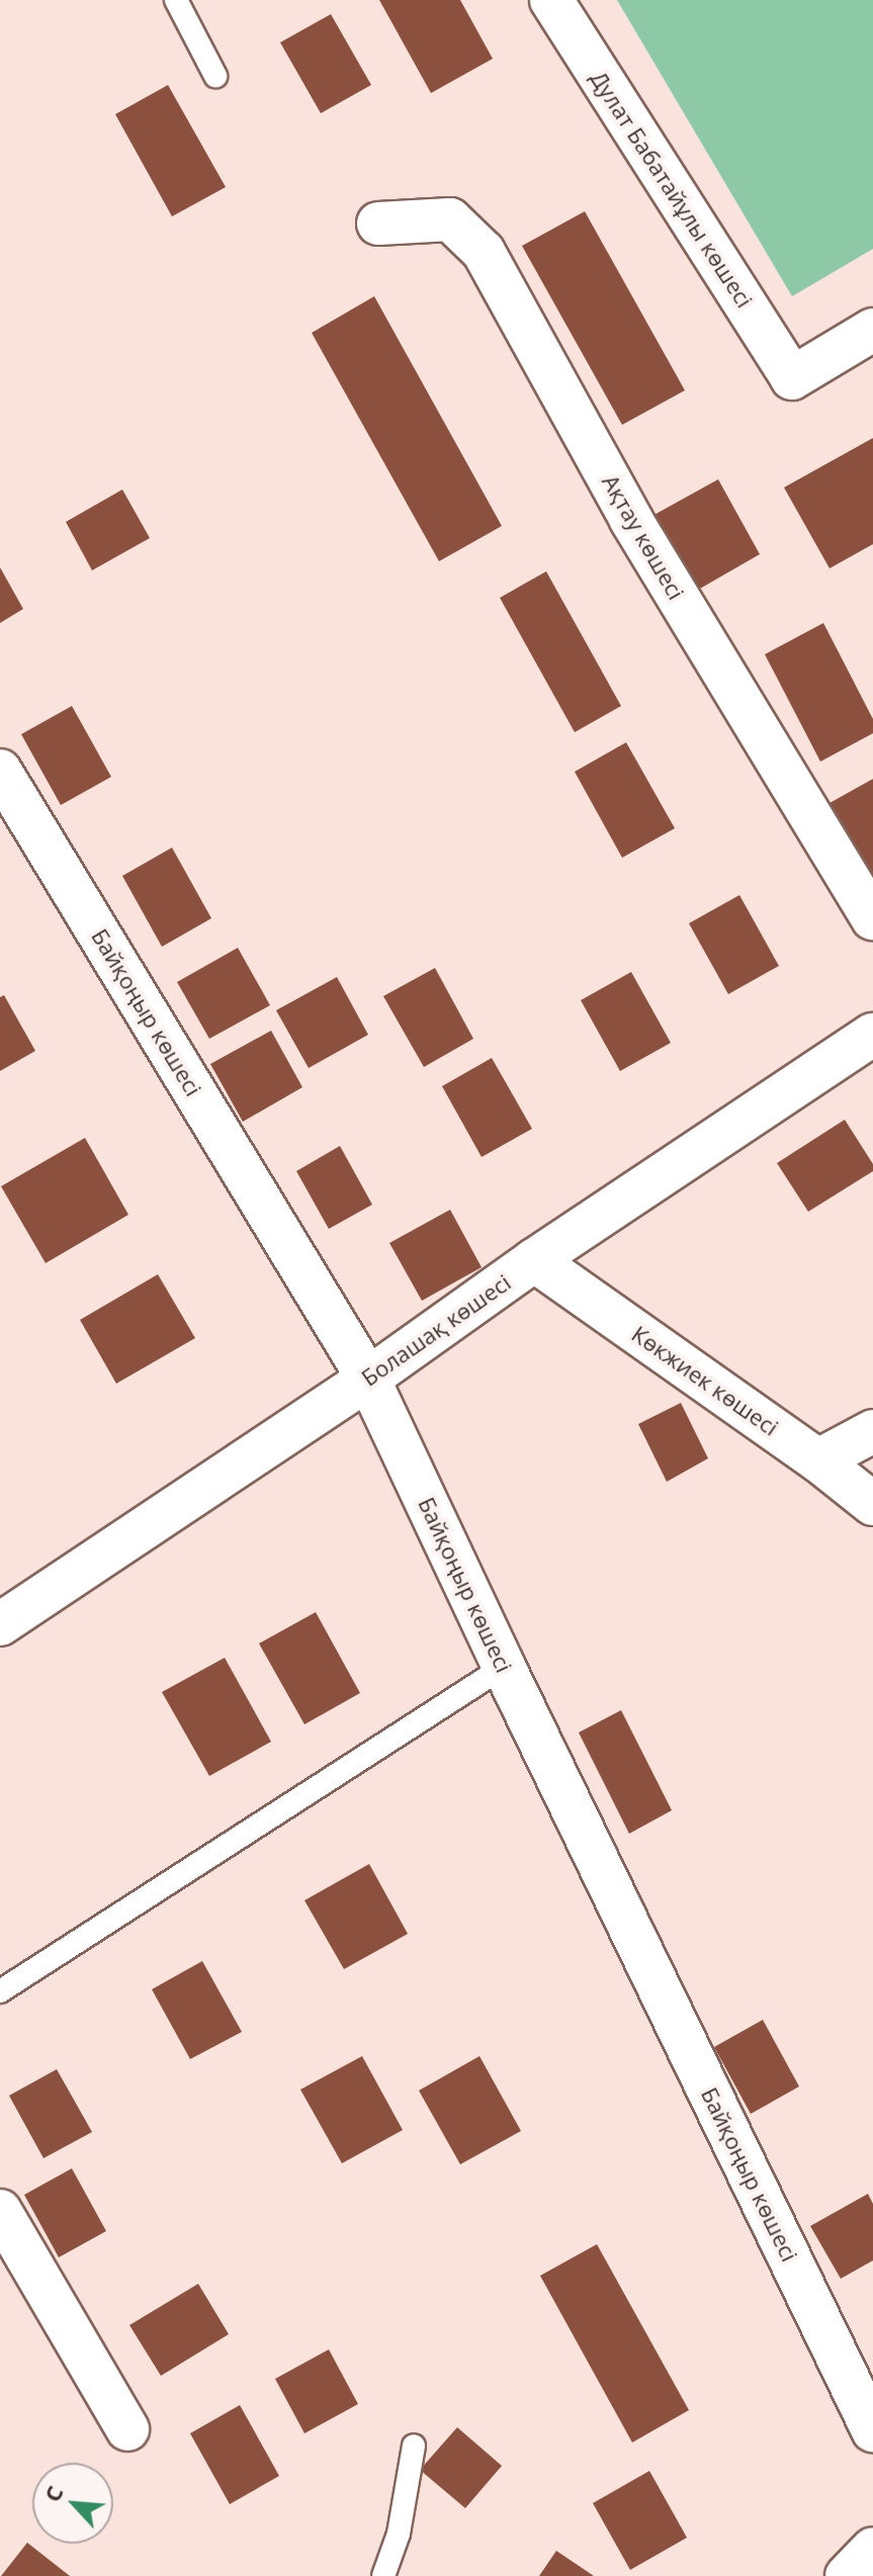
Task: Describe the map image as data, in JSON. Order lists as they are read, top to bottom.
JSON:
{
  "streets": {
    "street": [
      "Дулат Бабатайұлы көшесі",
      "Ақтау көшесі",
      "Байқоңыр көшесі",
      "Болашақ көшесі",
      "Көкжиек көшесі"
    ]
  },
  "crossings": [
    ["Байқоңыр көшесі", "Болашақ көшесі"],
    ["Болашақ көшесі", "Көкжиек көшесі"]
  ],
  "north": "top left"
}
